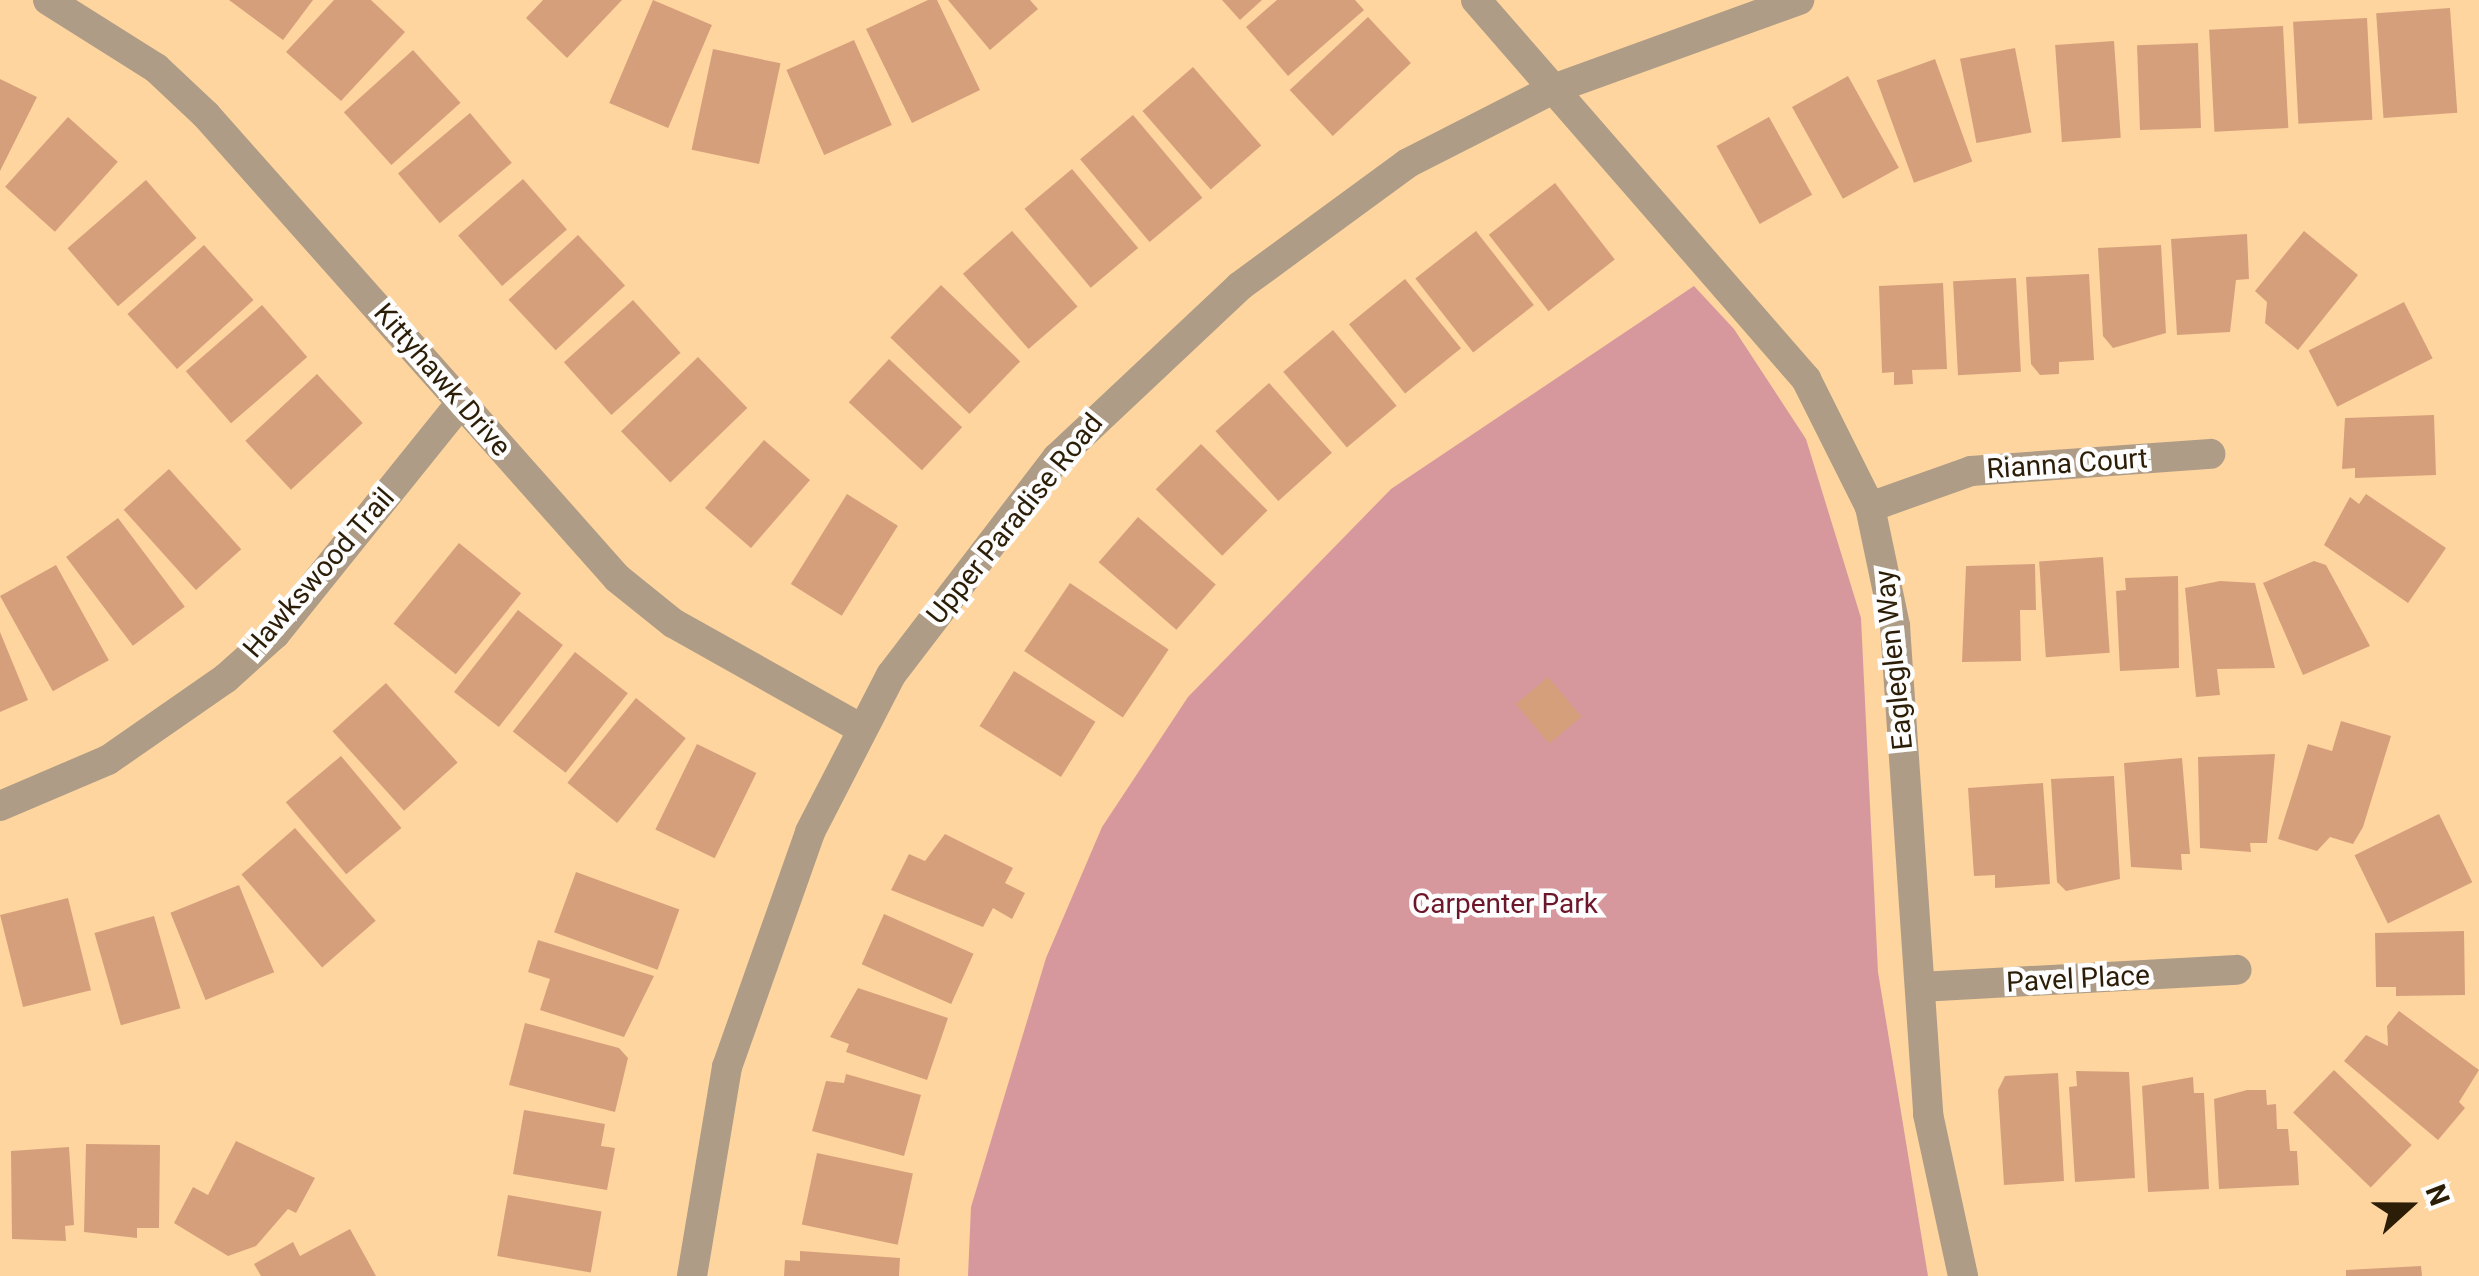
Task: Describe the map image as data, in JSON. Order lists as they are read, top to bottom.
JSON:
{
  "streets": {
    "street": [
      "Kittyhawk Drive",
      "Rianna Court",
      "Upper Paradise Road",
      "Hawkswood Trail",
      "Eagleglen Way",
      "Pavel Place"
    ]
  },
  "crossings": [
    ["Kittyhawk Drive", "Upper Paradise Road"],
    ["Kittyhawk Drive", "Hawkswood Trail"],
    ["Rianna Court", "Eagleglen Way"],
    ["Upper Paradise Road", "Eagleglen Way"],
    ["Eagleglen Way", "Pavel Place"]
  ],
  "parks": ["Carpenter Park"],
  "north": "right"
}
